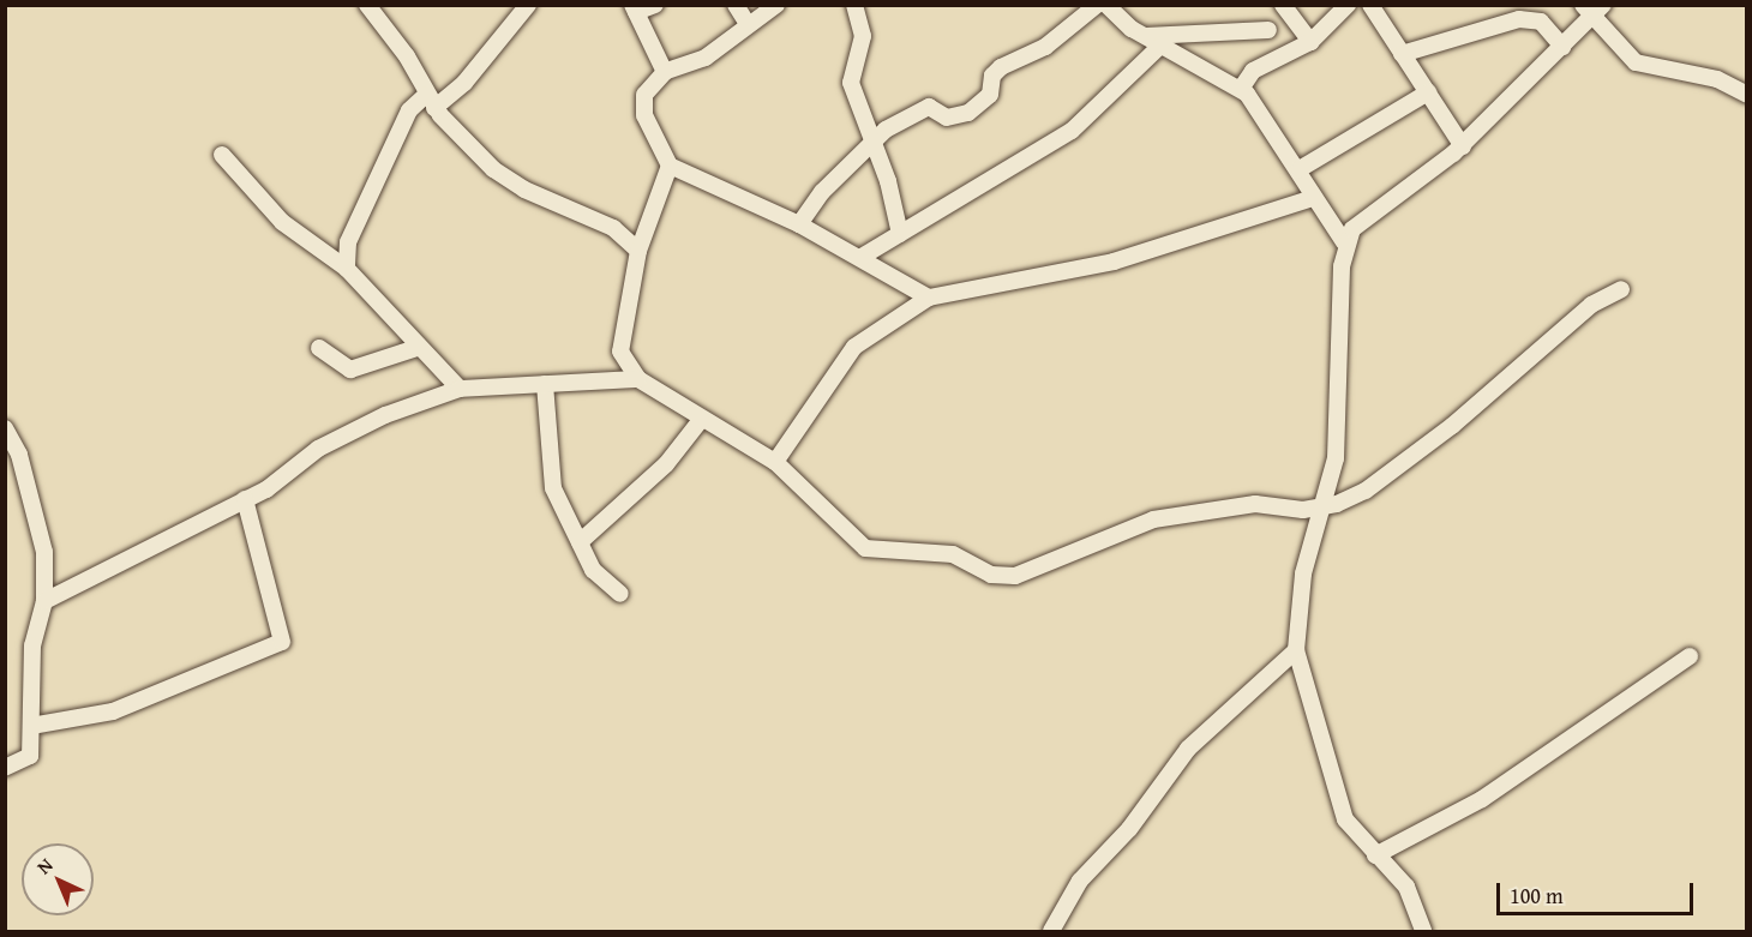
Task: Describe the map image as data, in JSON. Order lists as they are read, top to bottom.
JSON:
{
  "scale_bar": "100 m",
  "north": "top left"
}
